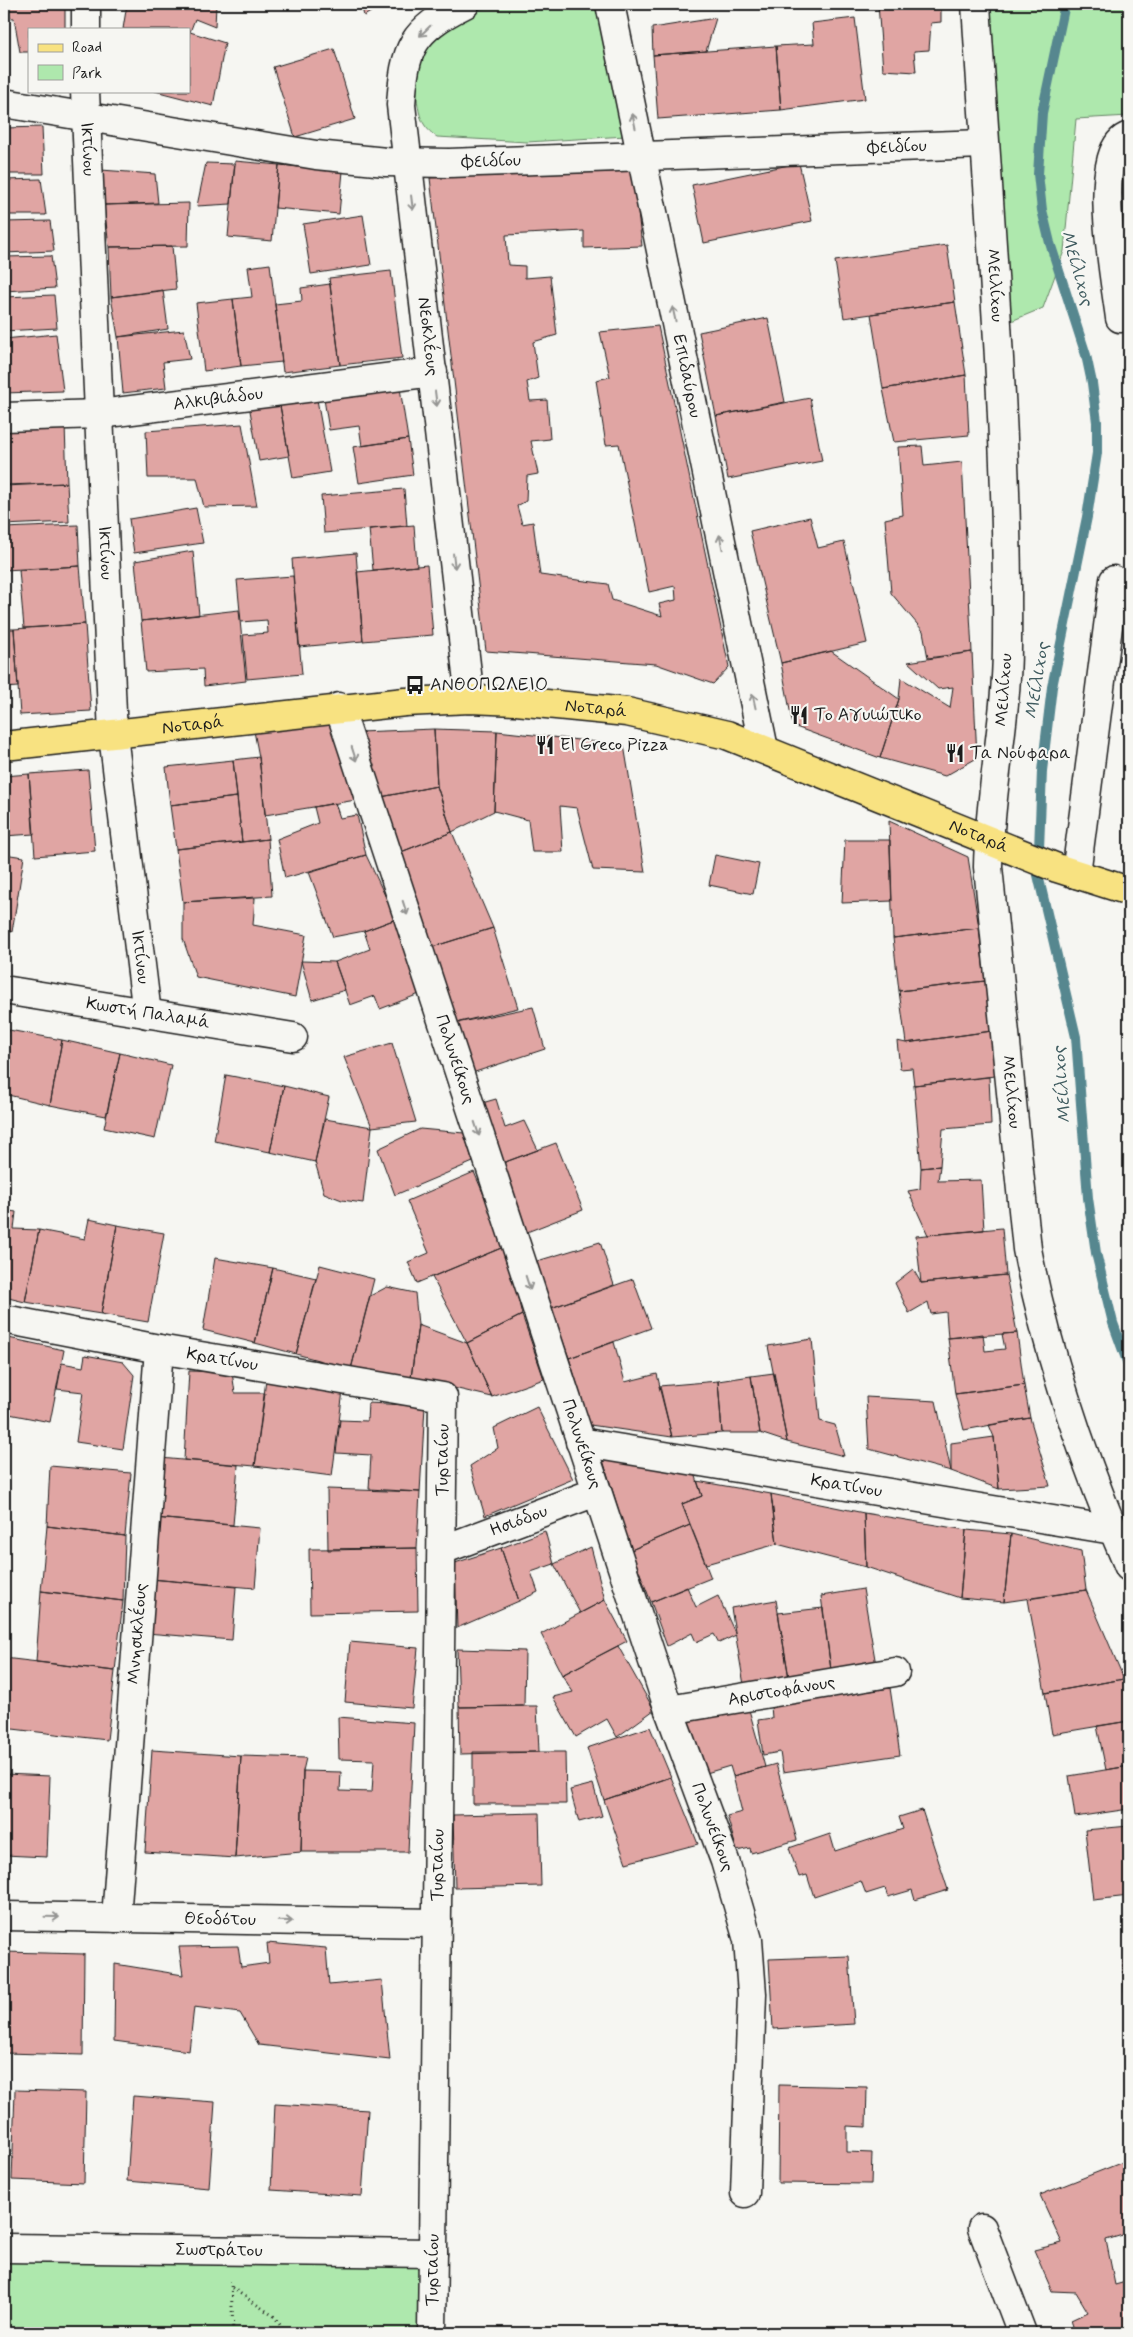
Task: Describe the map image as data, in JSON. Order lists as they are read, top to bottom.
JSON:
{
  "streets": {
    "main road": ["Νοταρά"],
    "street": [
      "Φειδίου",
      "Ικτίνου",
      "Μειλίχου",
      "Νεοκλέους",
      "Επιδαύρου",
      "Αλκιβιάδου",
      "Κωστή Παλαμά",
      "Πολυνείκους",
      "Κρατίνου",
      "Τυρταίου",
      "Ησιόδου",
      "Μνησικλέους",
      "Αριστοφάνους",
      "Θεοδότου",
      "Σωστράτου"
    ]
  },
  "crossings": [
    ["Φειδίου", "Ικτίνου"],
    ["Φειδίου", "Μειλίχου"],
    ["Φειδίου", "Νεοκλέους"],
    ["Φειδίου", "Επιδαύρου"],
    ["Ικτίνου", "Αλκιβιάδου"],
    ["Ικτίνου", "Νοταρά"],
    ["Ικτίνου", "Κωστή Παλαμά"],
    ["Μειλίχου", "Νοταρά"],
    ["Μειλίχου", "Κρατίνου"],
    ["Νεοκλέους", "Αλκιβιάδου"],
    ["Νεοκλέους", "Νοταρά"],
    ["Επιδαύρου", "Νοταρά"],
    ["Νοταρά", "Πολυνείκους"],
    ["Πολυνείκους", "Κρατίνου"],
    ["Πολυνείκους", "Ησιόδου"],
    ["Πολυνείκους", "Αριστοφάνους"],
    ["Κρατίνου", "Τυρταίου"],
    ["Κρατίνου", "Μνησικλέους"],
    ["Τυρταίου", "Ησιόδου"],
    ["Τυρταίου", "Θεοδότου"],
    ["Τυρταίου", "Σωστράτου"],
    ["Μνησικλέους", "Θεοδότου"]
  ],
  "one_way": [
    "Νεοκλέους",
    "Επιδαύρου",
    "Πολυνείκους",
    "Θεοδότου"
  ],
  "water": ["Μείλιχος"],
  "places": {
    "bus stop": ["ΑΝΘΟΠΩΛΕΙΟ"],
    "restaurant": ["Το Αγυιώτικο", "El Greco Pizza", "Τα Νούφαρα"]
  },
  "legend": ["Road", "Park"]
}
